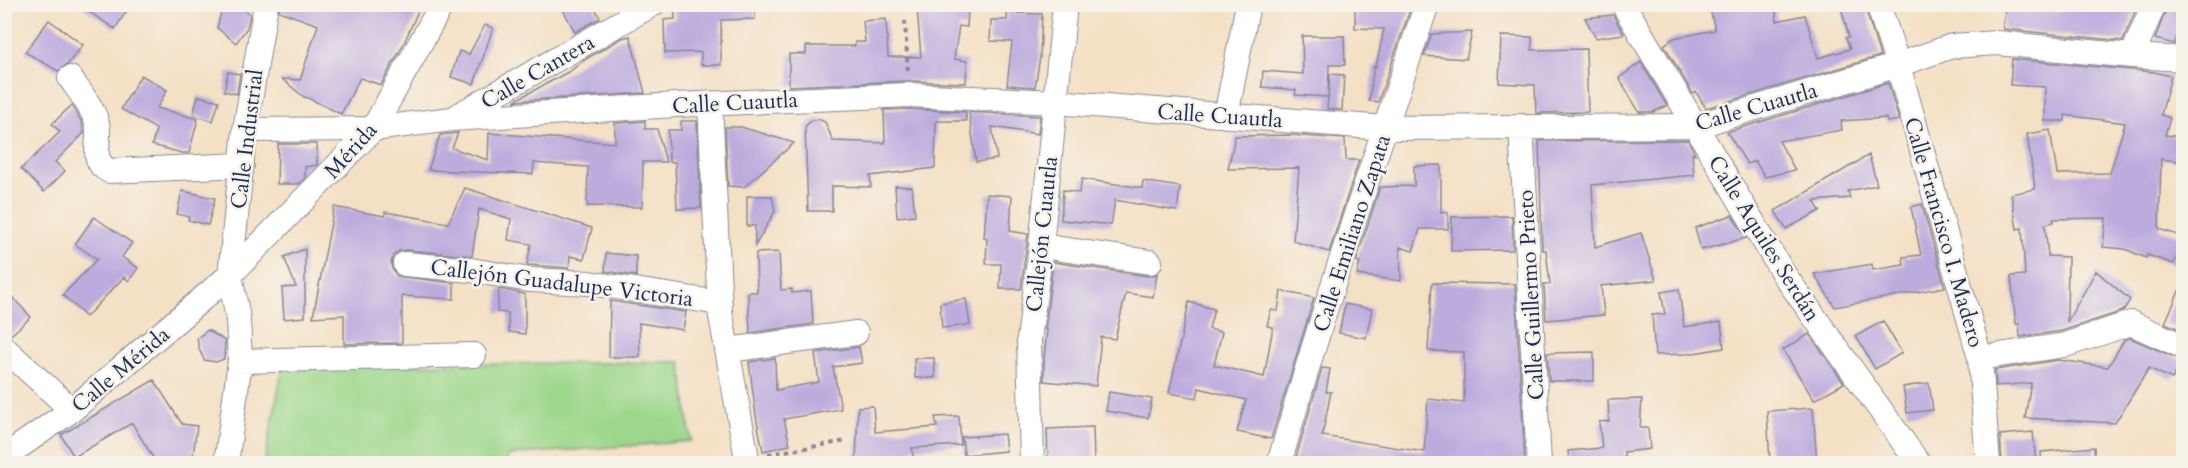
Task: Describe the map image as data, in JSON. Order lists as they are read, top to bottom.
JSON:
{
  "streets": {
    "street": [
      "Calle Cantera",
      "Calle Cuautla",
      "Calle Industrial",
      "Mérida",
      "Calle Francisco I. Madero",
      "Calle Emiliano Zapata",
      "Callejón Cuautla",
      "Calle Aquiles Serdán",
      "Callejón Guadalupe Victoria",
      "Calle Guillermo Prieto",
      "Calle Mérida"
    ]
  },
  "crossings": [
    ["Calle Cantera", "Calle Cuautla"],
    ["Calle Cuautla", "Calle Industrial"],
    ["Calle Cuautla", "Mérida"],
    ["Calle Cuautla", "Calle Francisco I. Madero"],
    ["Calle Cuautla", "Calle Emiliano Zapata"],
    ["Calle Cuautla", "Callejón Cuautla"],
    ["Calle Cuautla", "Calle Aquiles Serdán"],
    ["Calle Cuautla", "Calle Guillermo Prieto"],
    ["Calle Industrial", "Mérida"],
    ["Calle Industrial", "Calle Mérida"],
    ["Mérida", "Calle Mérida"]
  ]
}
